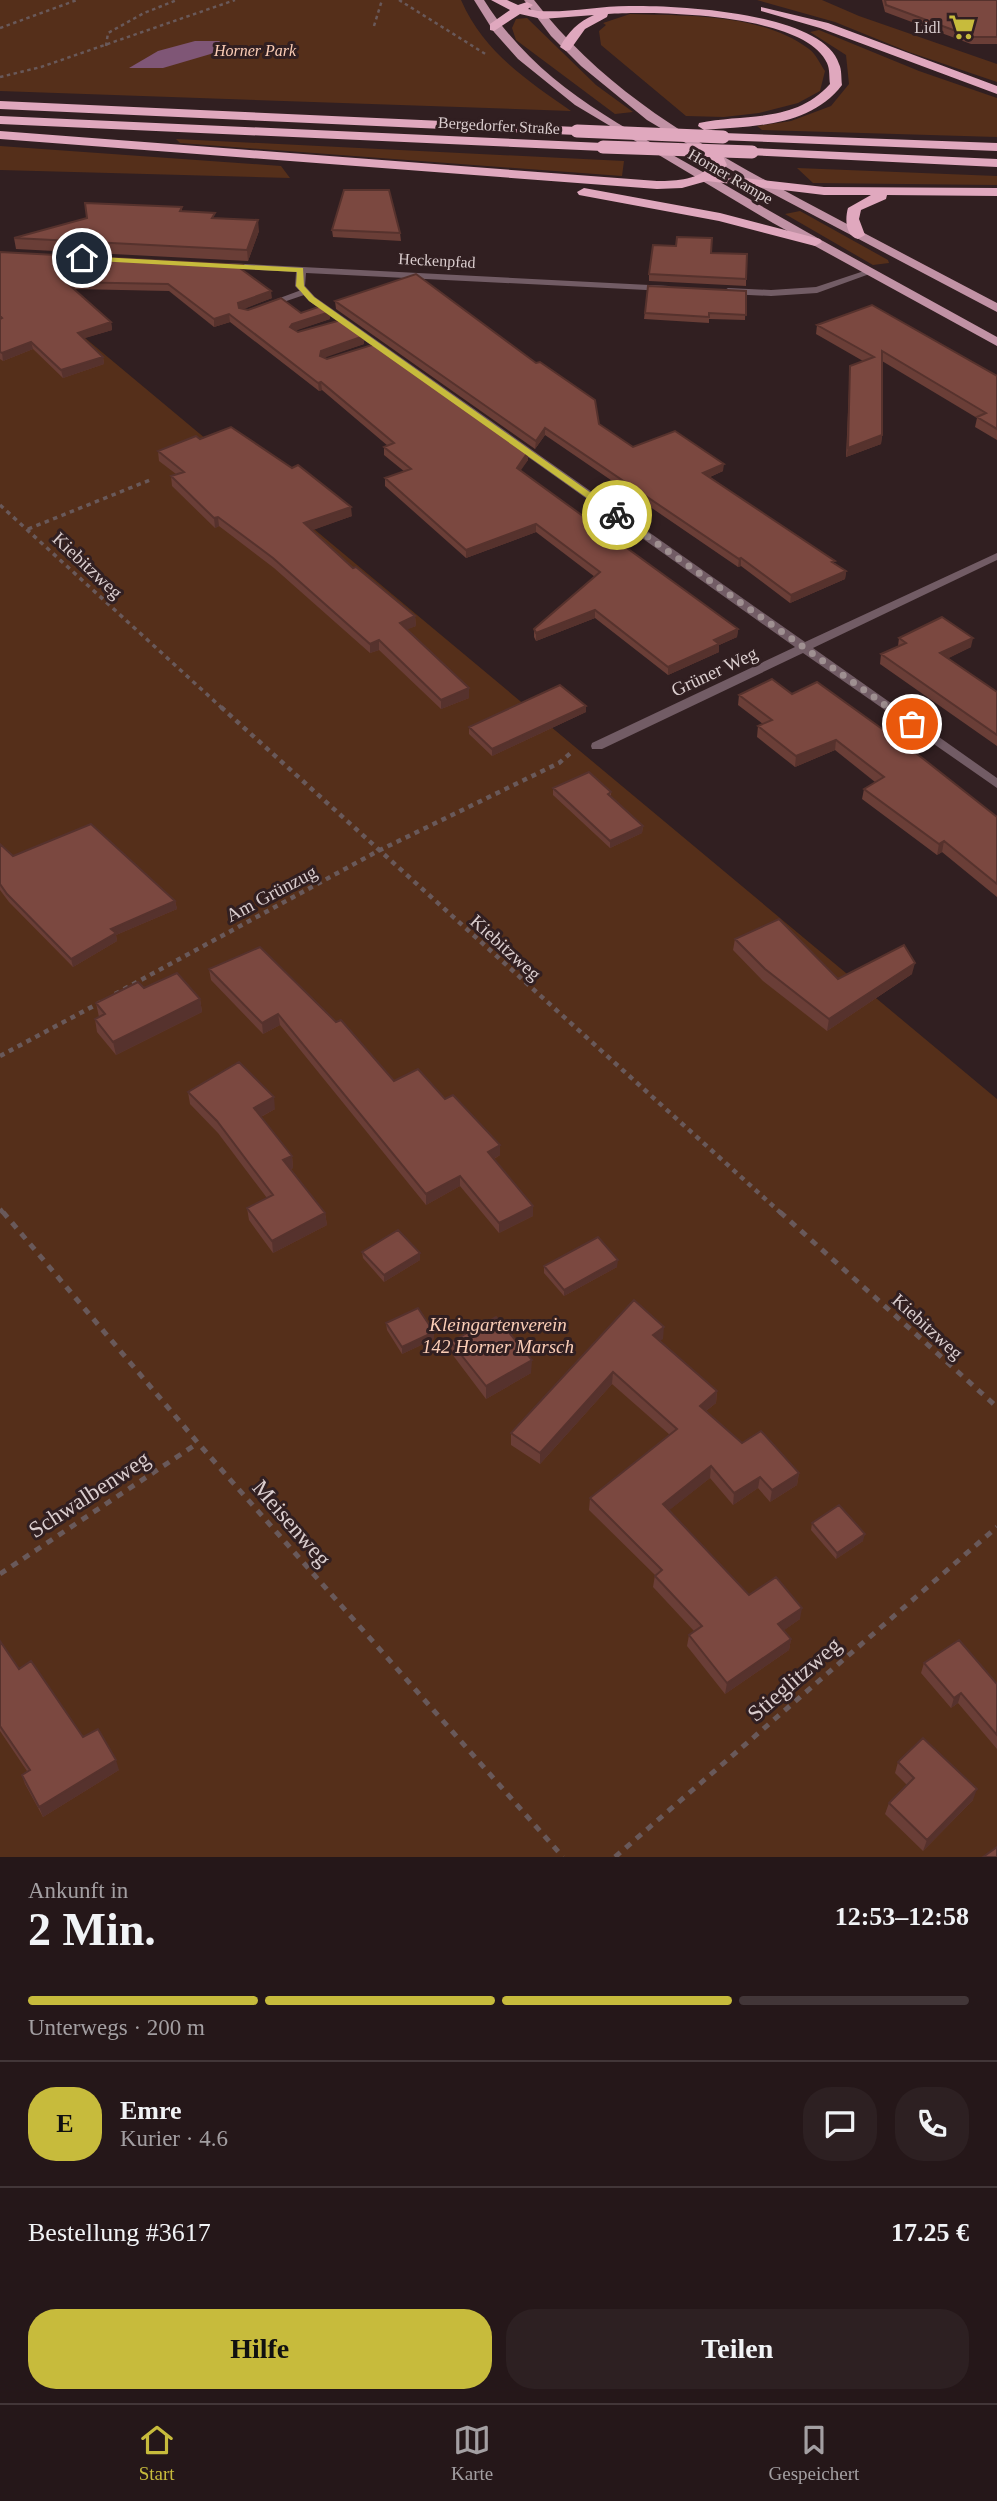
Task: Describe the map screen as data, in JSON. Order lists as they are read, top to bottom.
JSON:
{
  "streets": {
    "highway": ["Bergedorfer Straße"],
    "main road": ["Horner Rampe"],
    "street": ["Heckenpfad", "Grüner Weg"],
    "path": [
      "Kiebitzweg",
      "Am Grünzug",
      "Schwalbenweg",
      "Meisenweg",
      "Stieglitzweg"
    ]
  },
  "crossings": [
    ["Kiebitzweg", "Am Grünzug"],
    ["Schwalbenweg", "Meisenweg"]
  ],
  "parks": ["Horner Park", "Kleingartenverein 142 Horner Marsch"],
  "places": {
    "supermarket": ["Lidl"]
  },
  "page": {
    "heading": ["2 Min.", "Ankunft in", "12:53–12:58"],
    "panel": [
      "Emre",
      "Kurier · 4.6",
      "Bestellung #3617",
      "17.25 €"
    ],
    "bar": "Unterwegs · 200 m",
    "round": "E",
    "buttons": ["Hilfe", "Teilen"],
    "tabs": ["Start", "Karte", "Gespeichert"]
  }
}
